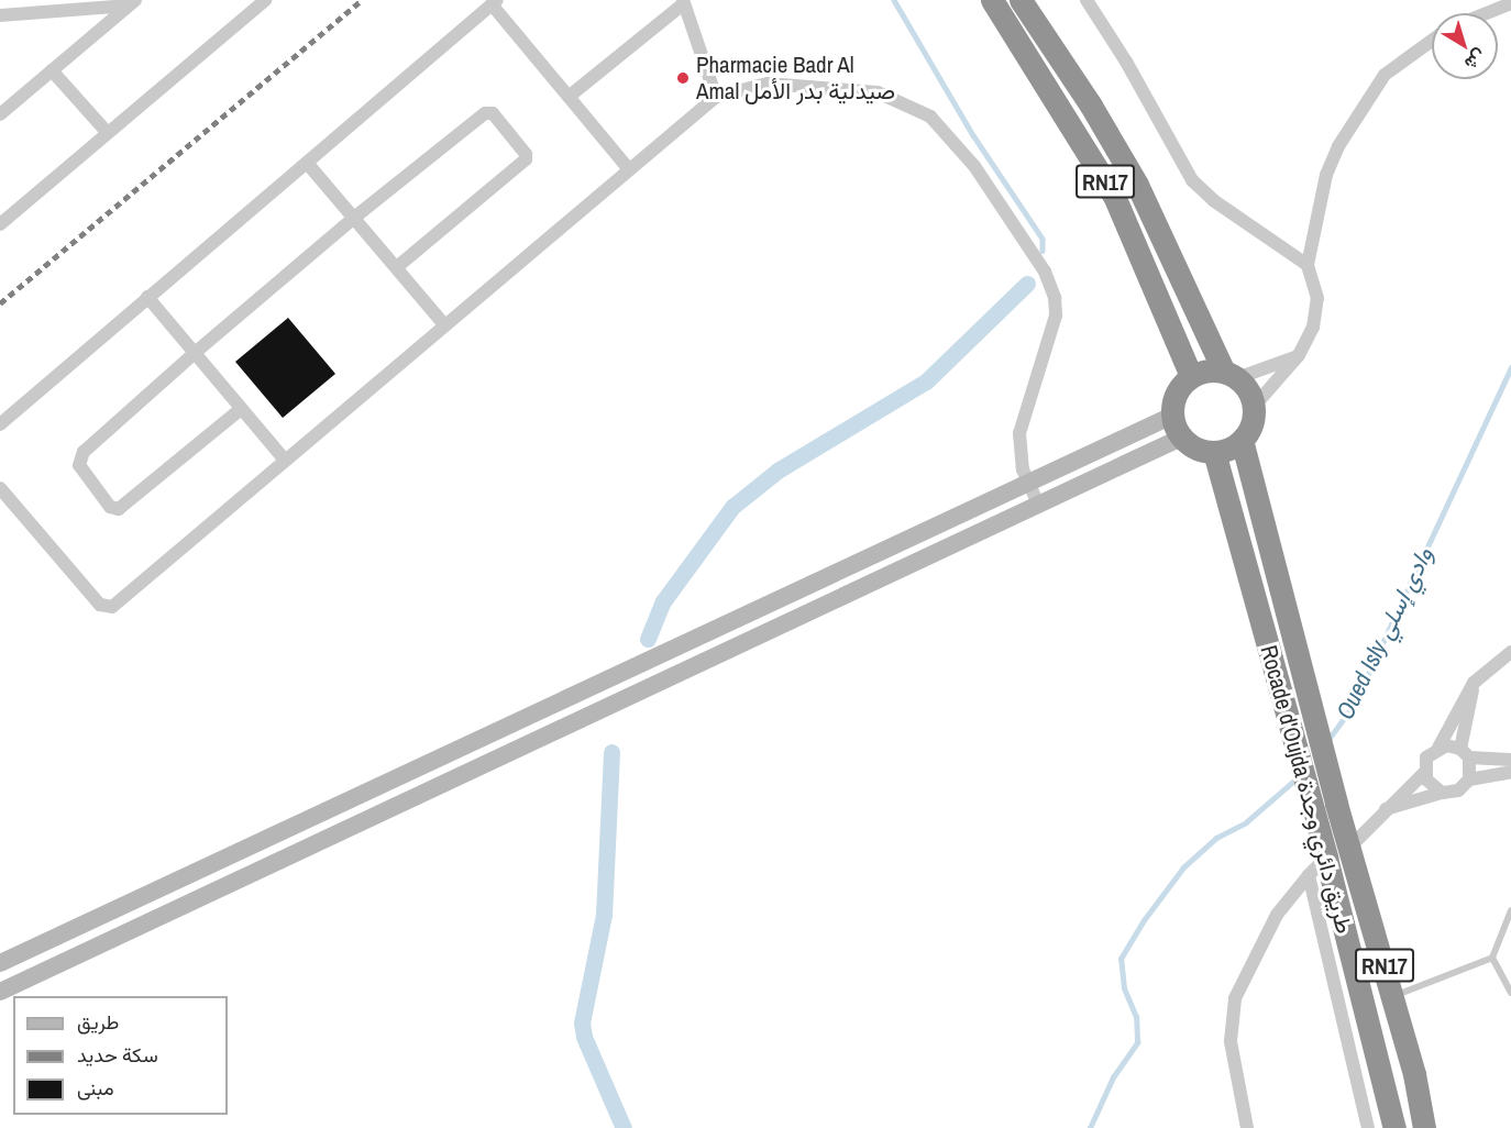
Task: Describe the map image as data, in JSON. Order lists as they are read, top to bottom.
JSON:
{
  "streets": {
    "highway": ["RN17", "Rocade d'Oujda طريق دائري وجدة"]
  },
  "crossings": [
    ["RN17", "Rocade d'Oujda طريق دائري وجدة"]
  ],
  "water": ["Oued Isly وادي إسلي"],
  "places": ["Pharmacie Badr Al Amal صيدلية بدر الأمل"],
  "legend": ["طريق", "سكة حديد", "مبنى"],
  "north": "bottom right"
}
